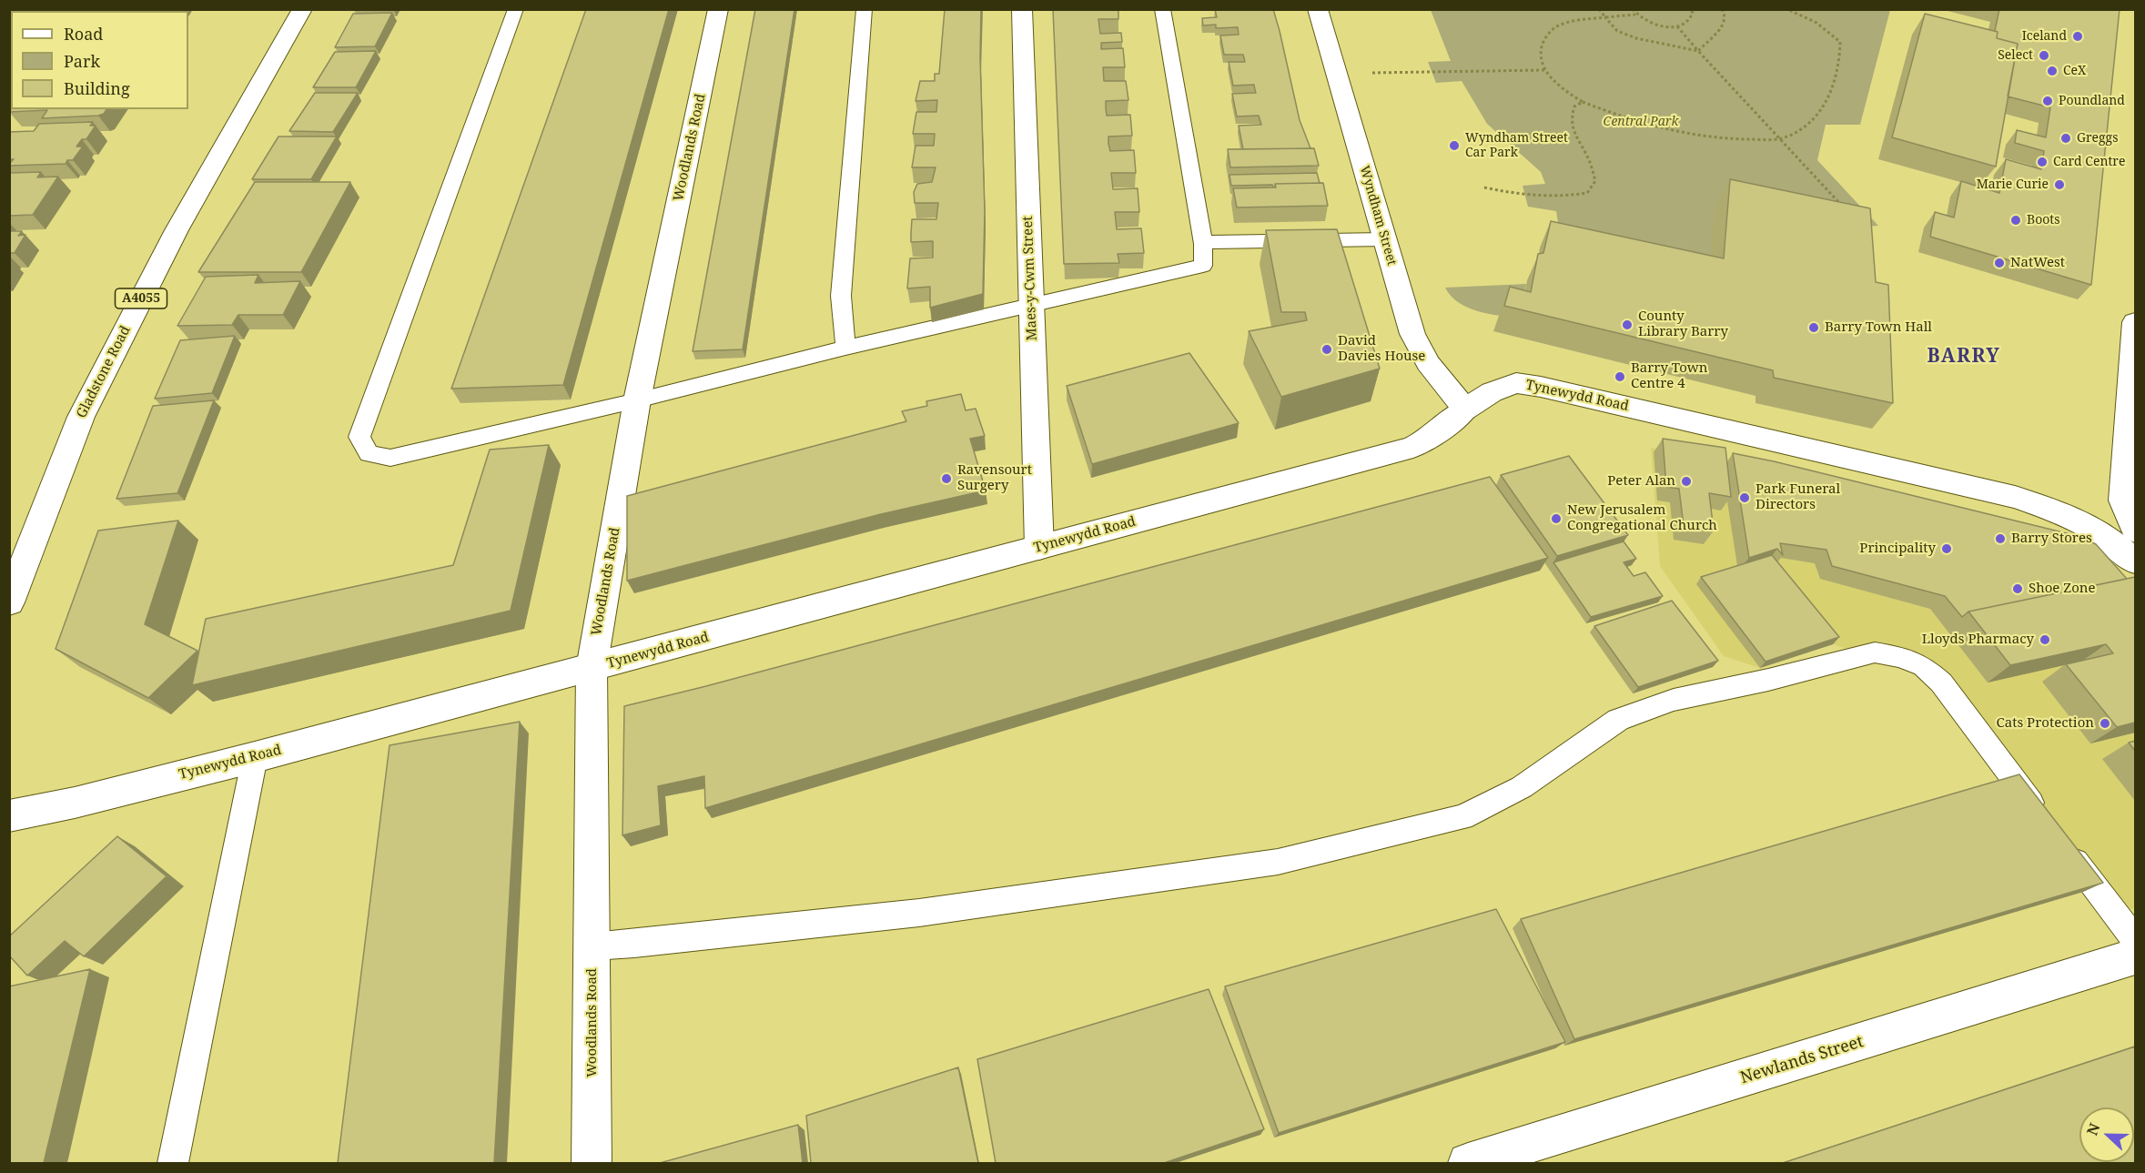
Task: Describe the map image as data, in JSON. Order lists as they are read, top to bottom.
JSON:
{
  "streets": {
    "street": [
      "Woodlands Road",
      "Wyndham Street",
      "Maes-y-Cwm Street",
      "A4055",
      "Gladstone Road",
      "Tynewydd Road",
      "Newlands Street"
    ]
  },
  "crossings": [
    ["Woodlands Road", "Tynewydd Road"],
    ["Wyndham Street", "Tynewydd Road"],
    ["Maes-y-Cwm Street", "Tynewydd Road"]
  ],
  "districts": ["BARRY"],
  "parks": ["Central Park"],
  "places": [
    "Iceland",
    "Select",
    "CeX",
    "Poundland",
    "Greggs",
    "Wyndham Street Car Park",
    "Card Centre",
    "Marie Curie",
    "Boots",
    "NatWest",
    "County Library Barry",
    "Barry Town Hall",
    "David Davies House",
    "Barry Town Centre 4",
    "Ravensourt Surgery",
    "Peter Alan",
    "Park Funeral Directors",
    "New Jerusalem Congregational Church",
    "Barry Stores",
    "Principality",
    "Shoe Zone",
    "Lloyds Pharmacy",
    "Cats Protection"
  ],
  "legend": ["Road", "Park", "Building"],
  "north": "left"
}
